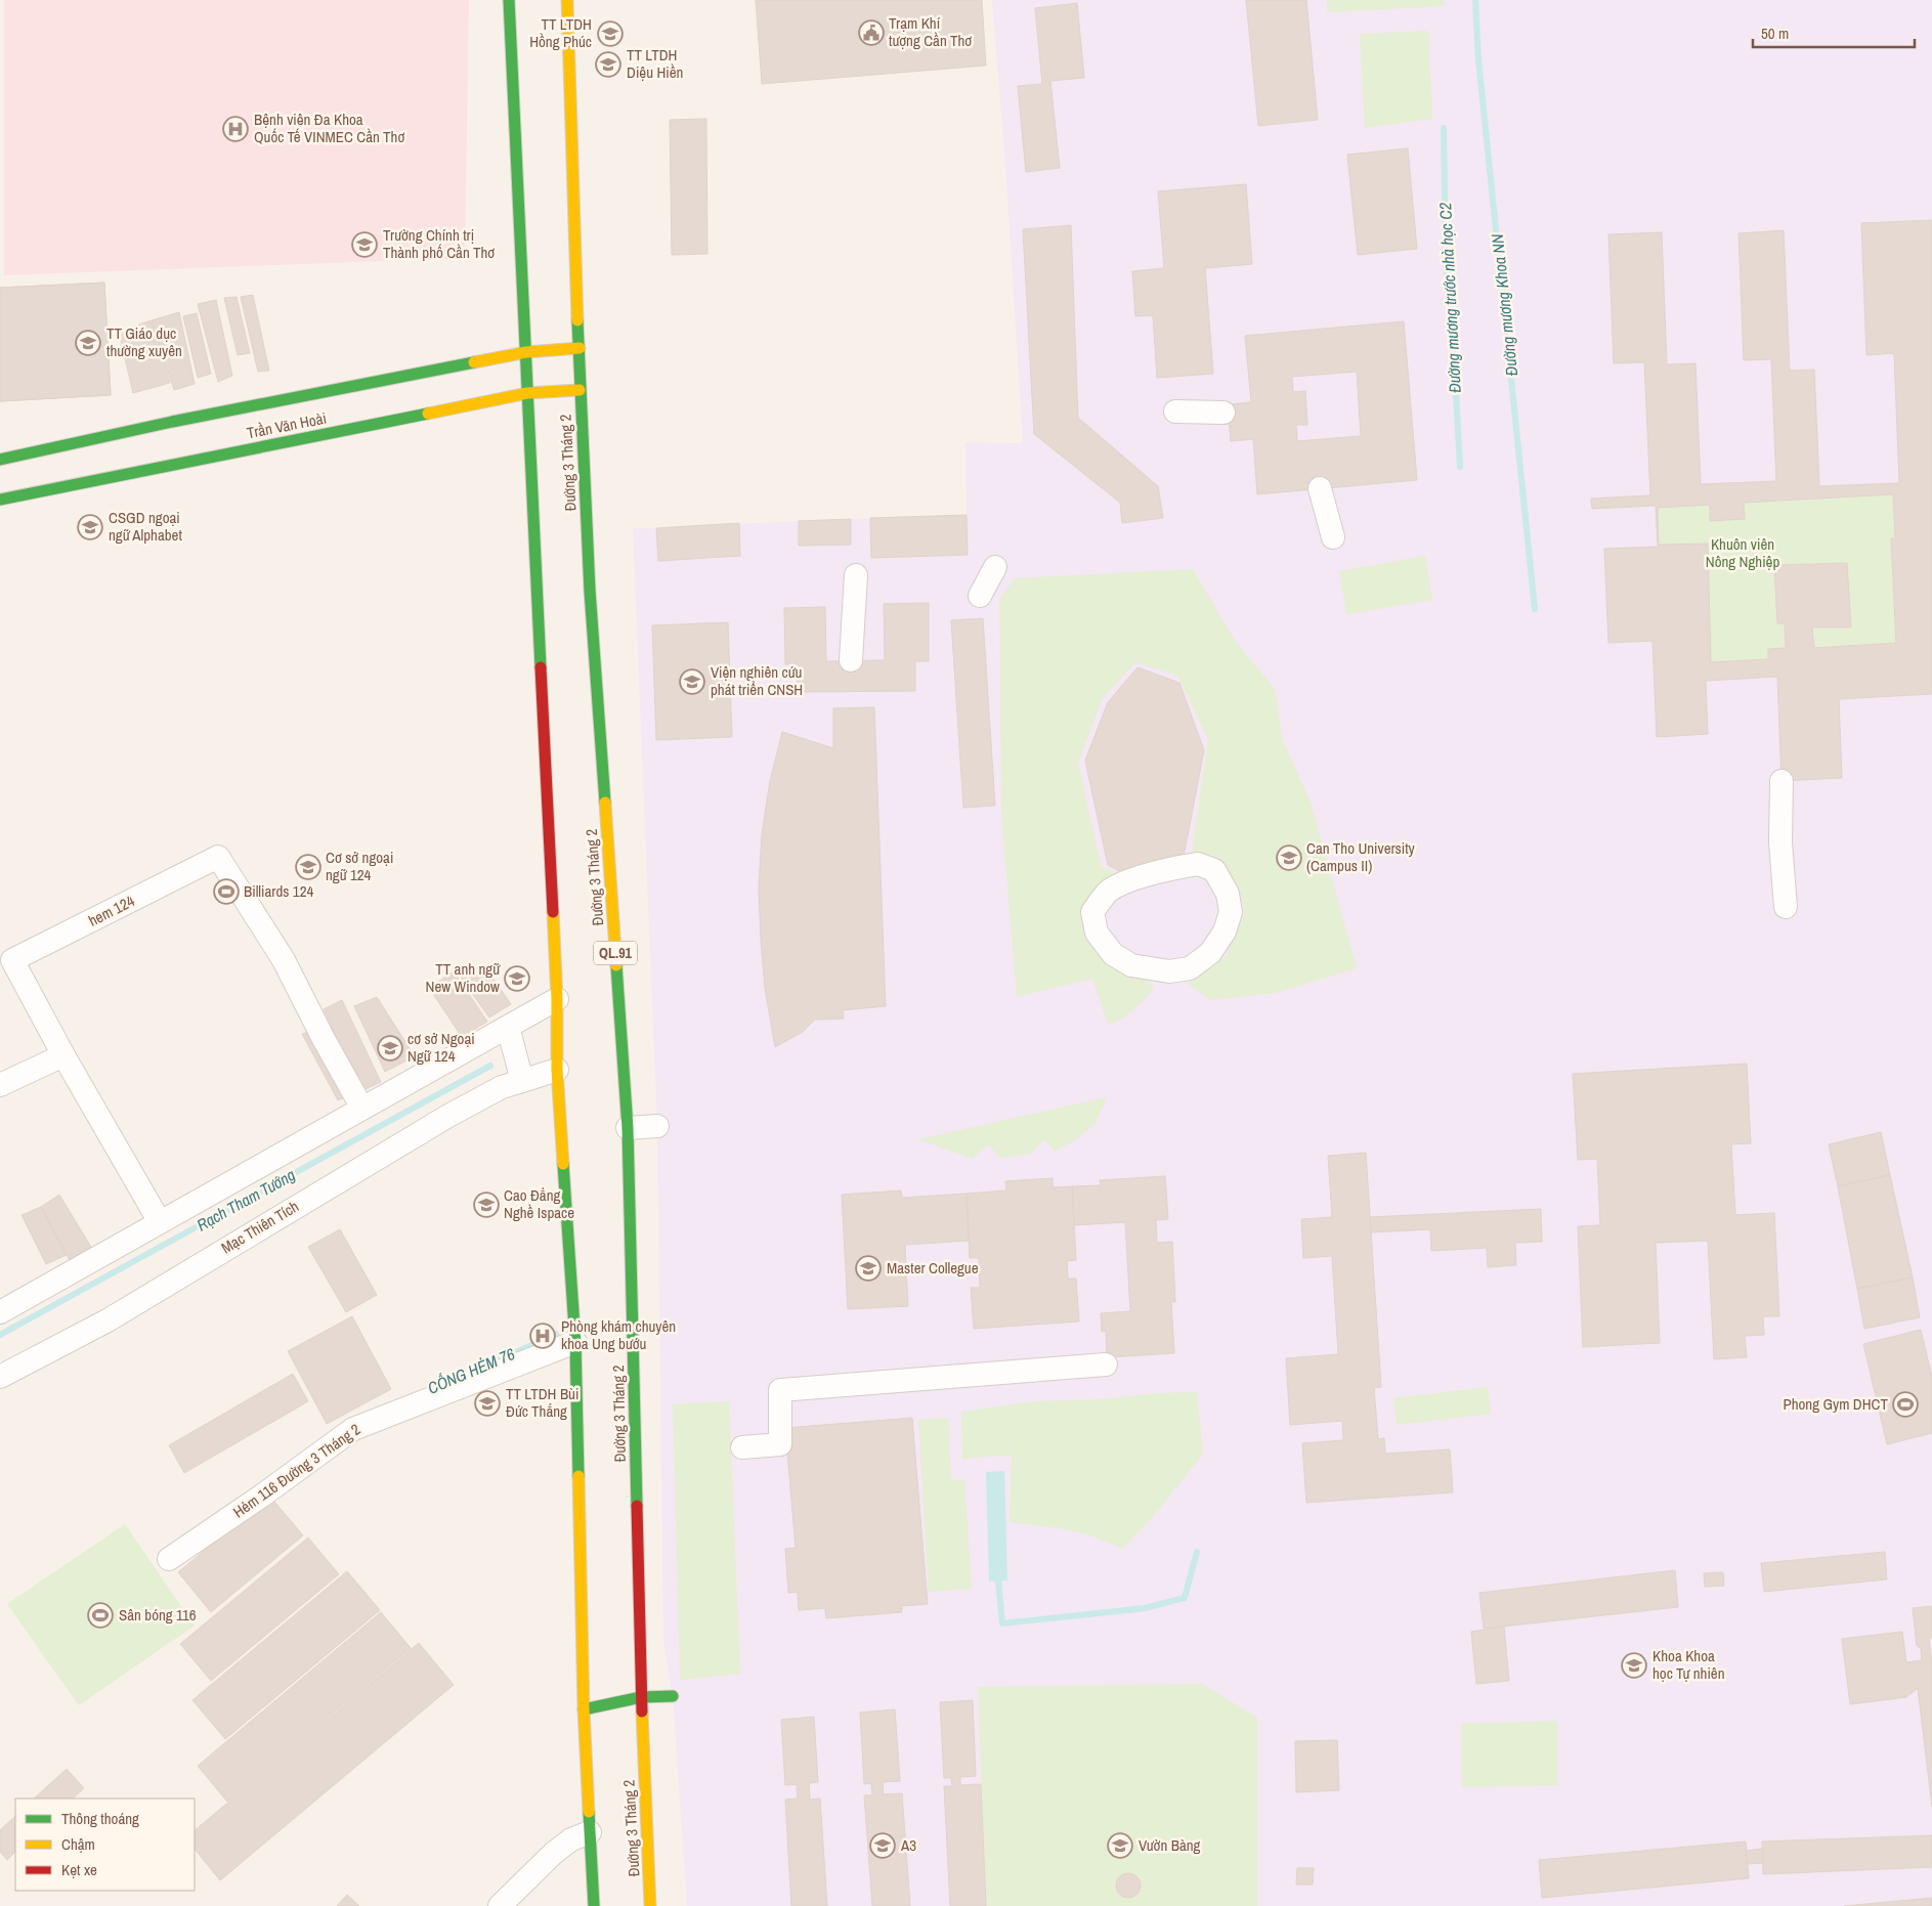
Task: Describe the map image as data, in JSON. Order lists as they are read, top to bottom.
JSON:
{
  "streets": {
    "main road": ["Trần Văn Hoài", "Đường 3 Tháng 2", "QL.91"],
    "street": ["hem 124", "Mạc Thiên Tích", "Hẻm 116 Đường 3 Tháng 2"]
  },
  "crossings": [
    ["Trần Văn Hoài", "Đường 3 Tháng 2"]
  ],
  "water": [
    "Đường mương trước nhà học C2",
    "Đường mương Khoa NN",
    "Rạch Tham Tướng",
    "CỐNG HẺM 76"
  ],
  "parks": ["Khuôn viên Nông Nghiệp"],
  "places": {
    "public building": ["Trạm Khí tượng Cần Thơ"],
    "school or university": [
      "TT LTDH Hồng Phúc",
      "TT LTDH Diệu Hiền",
      "Trường Chính trị Thành phố Cần Thơ",
      "TT Giáo dục thường xuyên",
      "CSGD ngoại ngữ Alphabet",
      "Viện nghiên cứu phát triển CNSH",
      "Can Tho University (Campus II)",
      "Cơ sở ngoại ngữ 124",
      "TT anh ngữ New Window",
      "cơ sở Ngoại Ngữ 124",
      "Cao Đẳng Nghề Ispace",
      "Master Collegue",
      "TT LTDH Bùi Đức Thắng",
      "Khoa Khoa học Tự nhiên",
      "A3",
      "Vườn Bàng"
    ],
    "hospital": ["Bệnh viện Đa Khoa Quốc Tế VINMEC Cần Thơ", "Phòng khám chuyên khoa Ung bướu"],
    "sports": ["Billiards 124", "Phong Gym DHCT", "Sân bóng 116"]
  },
  "legend": ["Thông thoáng", "Chậm", "Kẹt xe"],
  "scale_bar": "50 m"
}
